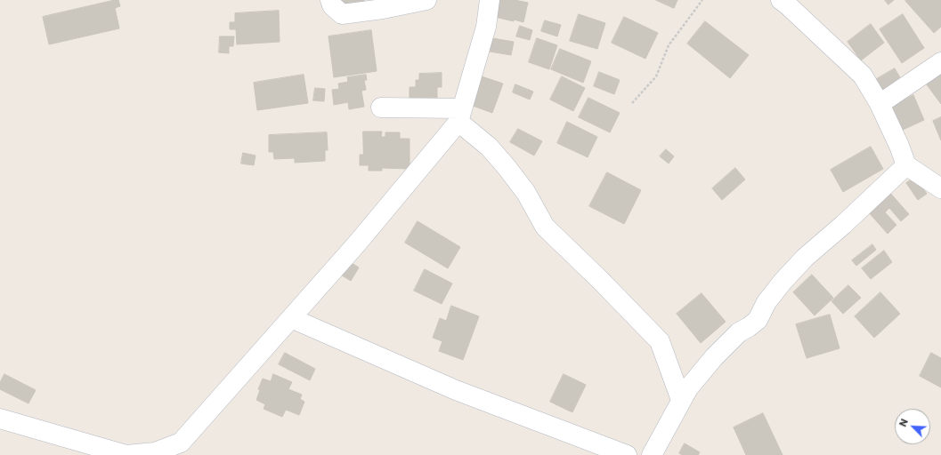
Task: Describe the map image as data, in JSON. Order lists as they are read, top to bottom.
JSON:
{
  "north": "top left"
}
